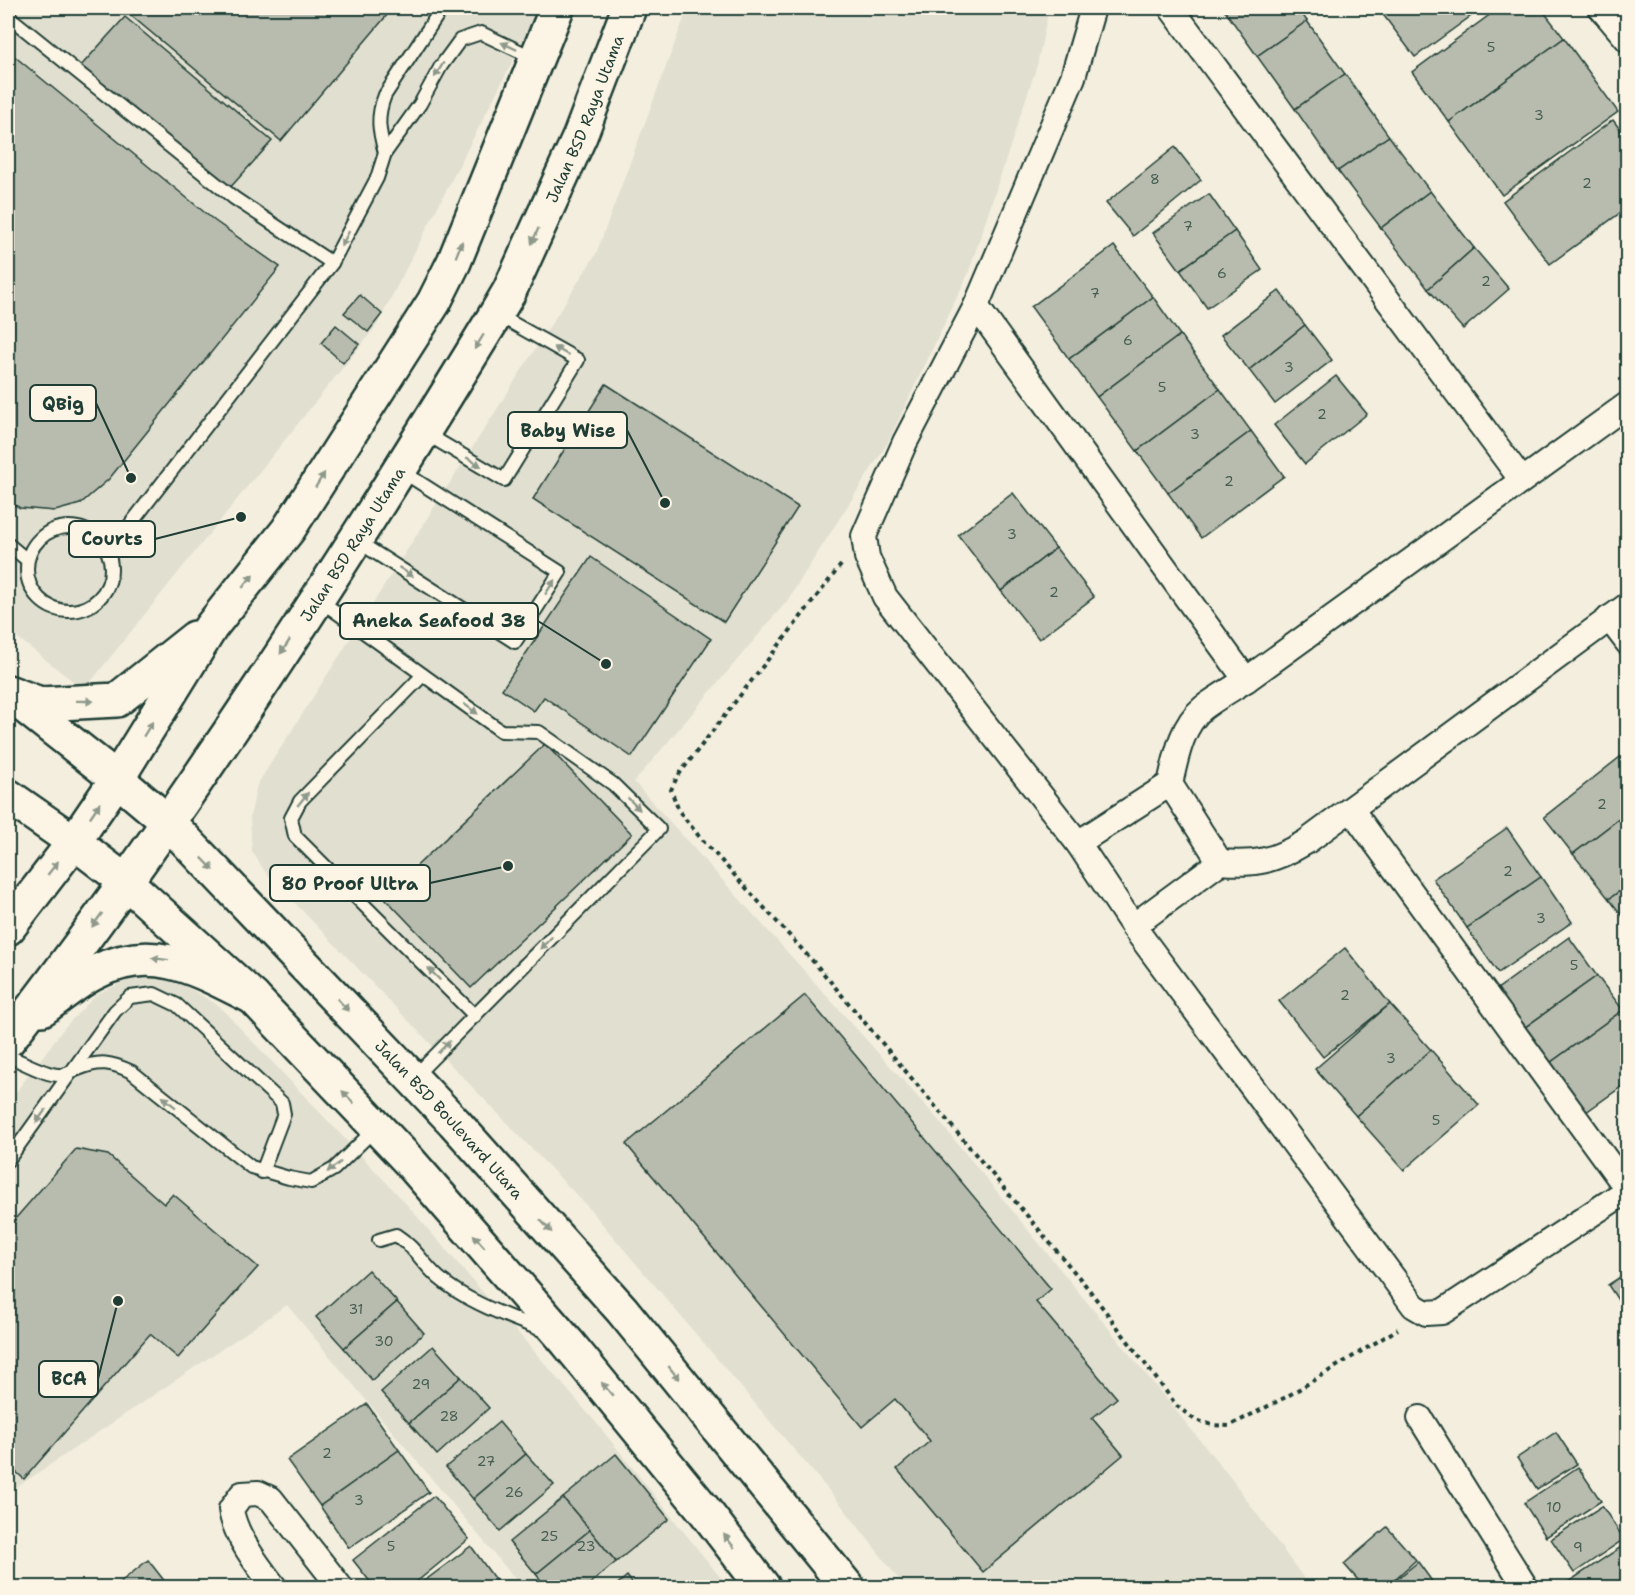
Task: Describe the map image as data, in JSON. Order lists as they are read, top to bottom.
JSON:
{
  "streets": {
    "main road": ["Jalan BSD Raya Utama", "Jalan BSD Boulevard Utara"]
  },
  "crossings": [
    ["Jalan BSD Raya Utama", "Jalan BSD Boulevard Utara"]
  ],
  "places": [
    "QBig",
    "Baby Wise",
    "Courts",
    "Aneka Seafood 38",
    "80 Proof Ultra",
    "BCA"
  ],
  "house_numbers": [
    "5",
    "3",
    "8",
    "2",
    "7",
    "6",
    "2",
    "7",
    "6",
    "3",
    "5",
    "2",
    "3",
    "2",
    "3",
    "2",
    "2",
    "2",
    "3",
    "5",
    "2",
    "3",
    "5",
    "31",
    "30",
    "29",
    "28",
    "2",
    "27",
    "26",
    "3",
    "10",
    "25",
    "5",
    "23",
    "9"
  ]
}
